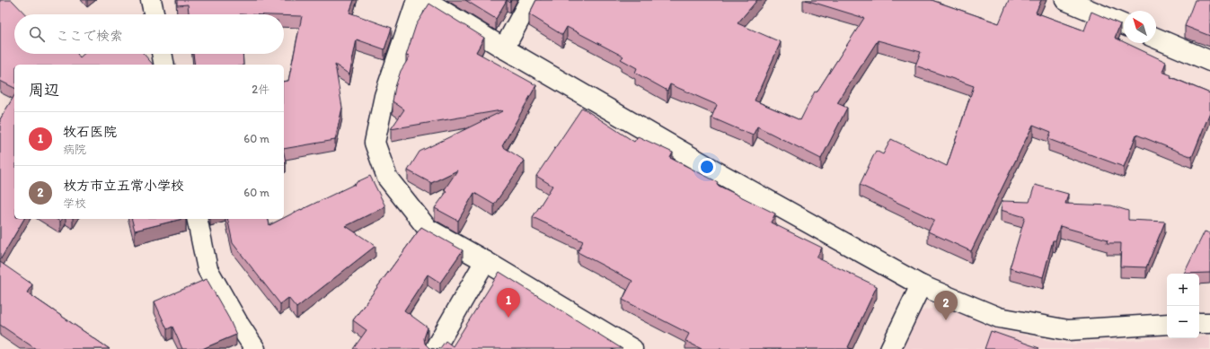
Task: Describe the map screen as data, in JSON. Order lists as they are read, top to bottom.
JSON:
{
  "north": "top left",
  "page": {
    "search": "ここで検索",
    "heading": ["周辺", "2件"],
    "list": [
      {
        "mark": "1",
        "name": "牧石医院",
        "note": "病院",
        "value": "60 m"
      },
      {
        "mark": "2",
        "name": "枚方市立五常小学校",
        "note": "学校",
        "value": "60 m"
      }
    ],
    "map_buttons": ["+", "−"],
    "pins": ["1", "2"]
  }
}
